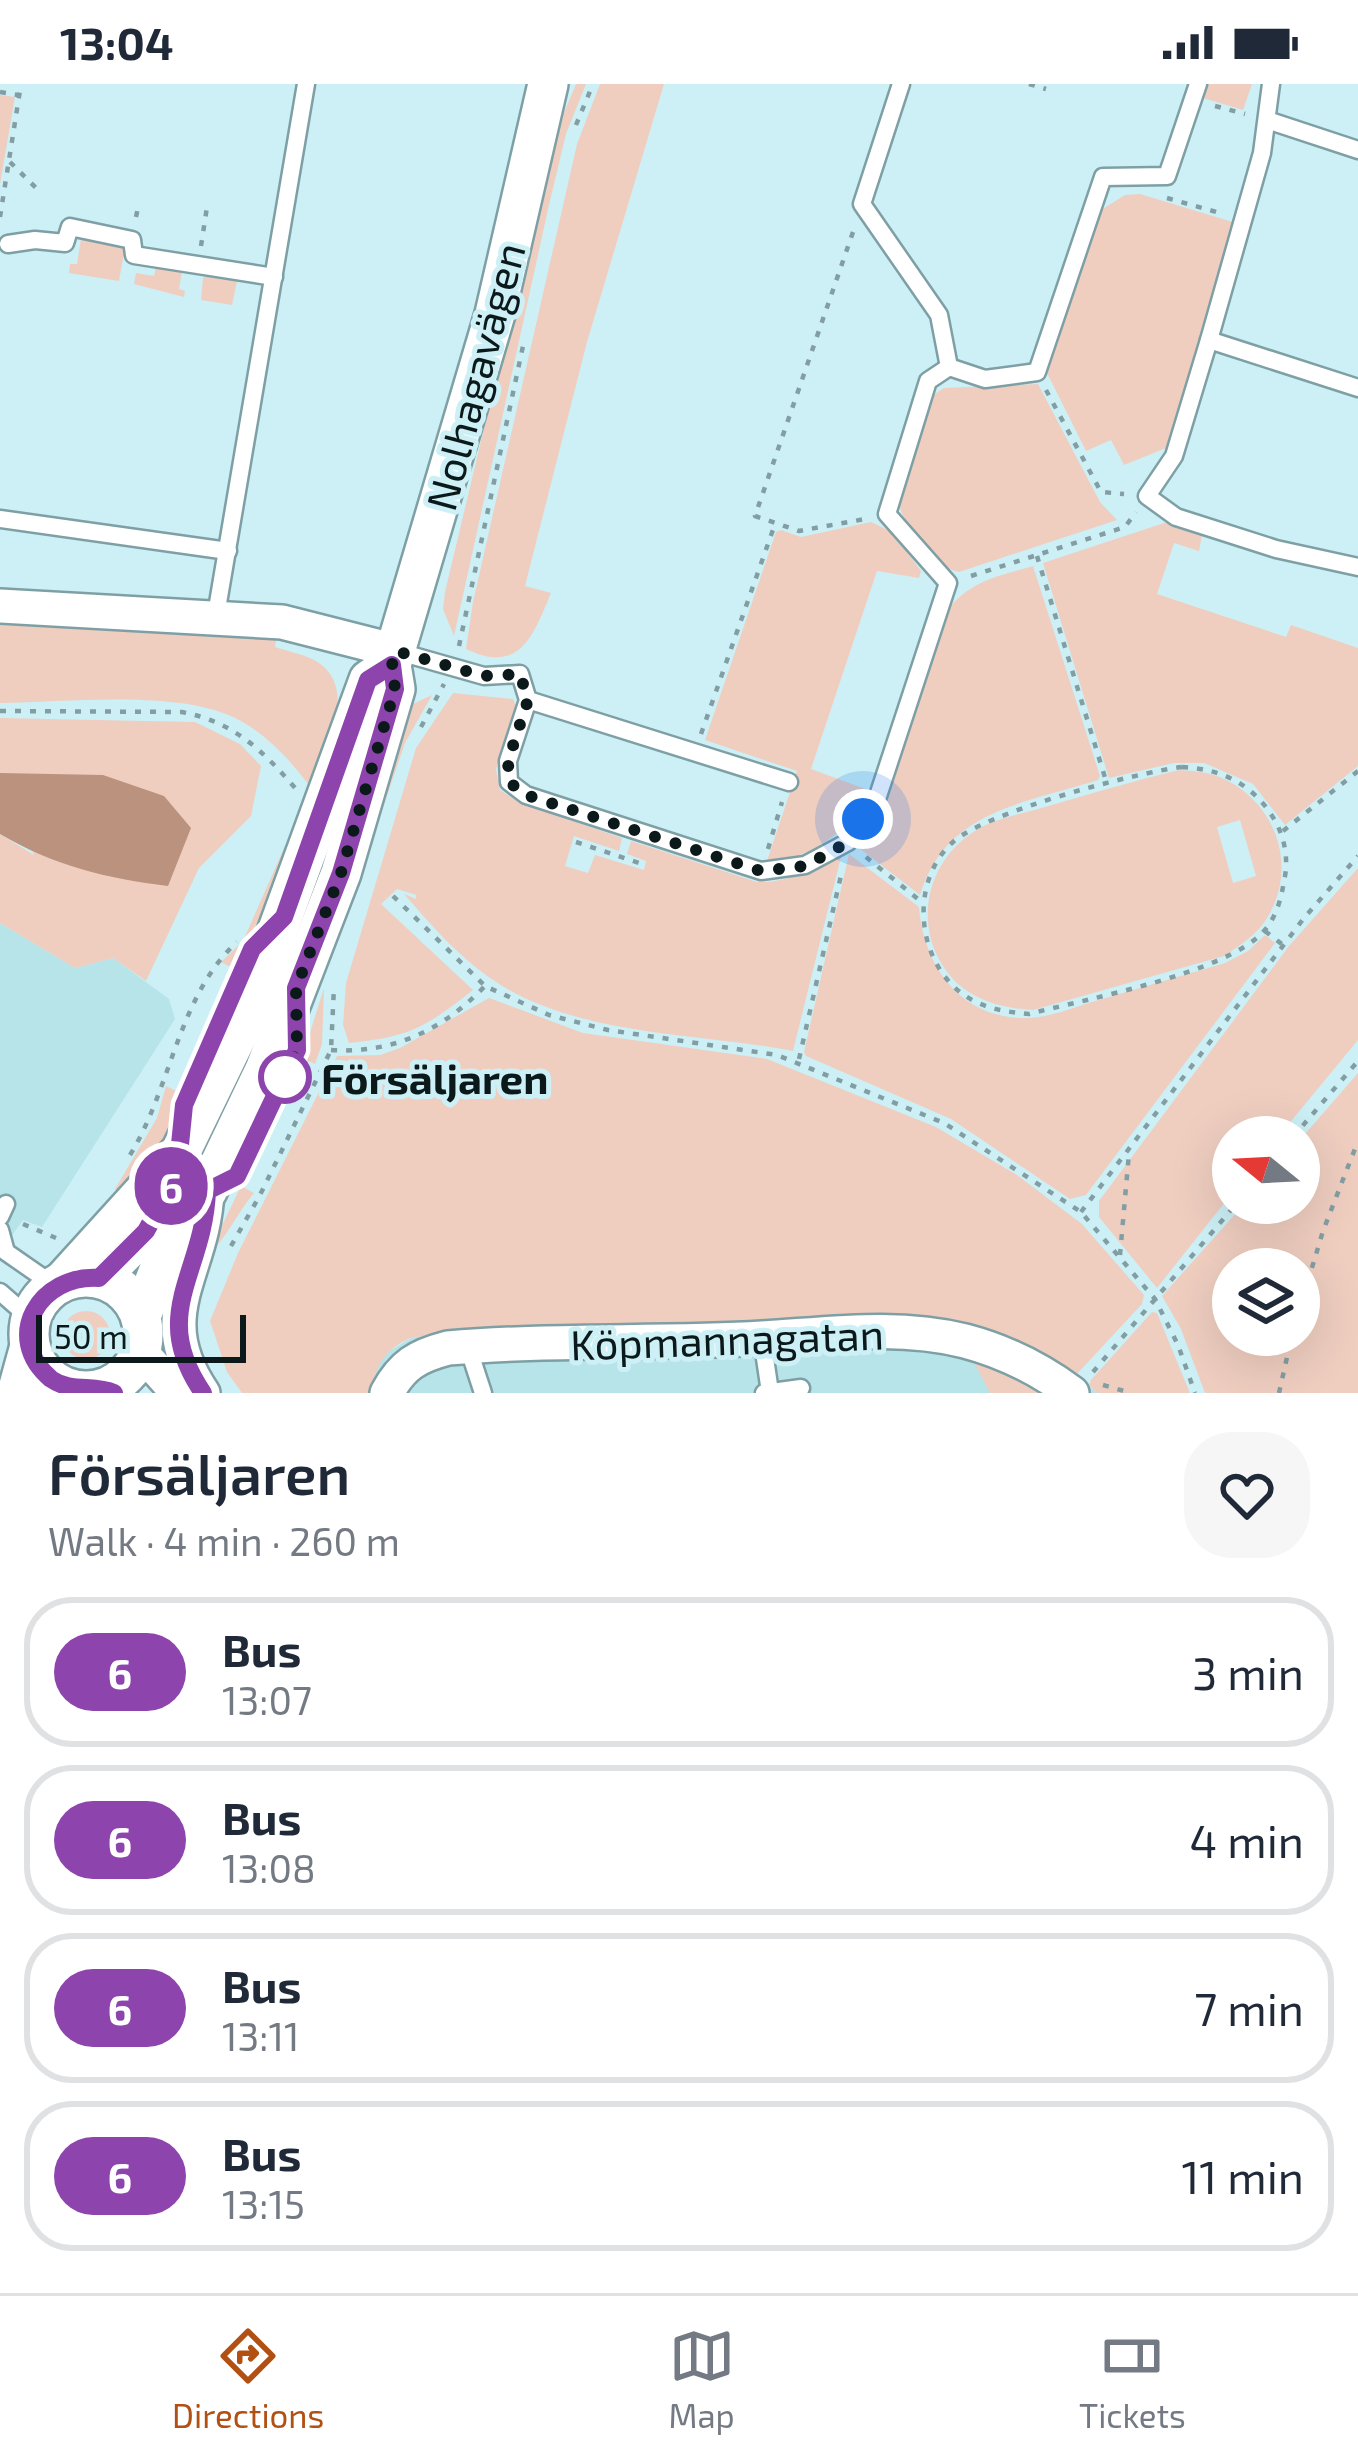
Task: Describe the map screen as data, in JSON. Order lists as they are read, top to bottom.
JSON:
{
  "streets": {
    "street": ["Nolhagavägen", "Köpmannagatan"]
  },
  "places": ["Försäljaren"],
  "lines": ["bus line 6"],
  "scale_bar": "50 m",
  "north": "left",
  "page": {
    "status": "13:04",
    "on_map": "6",
    "scale": "50 m",
    "heading": ["Försäljaren", "Walk · 4 min · 260 m"],
    "list": [
      {
        "mark": "6",
        "name": "Bus",
        "note": "13:07",
        "value": "3 min"
      },
      {
        "mark": "6",
        "name": "Bus",
        "note": "13:08",
        "value": "4 min"
      },
      {
        "mark": "6",
        "name": "Bus",
        "note": "13:11",
        "value": "7 min"
      },
      {
        "mark": "6",
        "name": "Bus",
        "note": "13:15",
        "value": "11 min"
      }
    ],
    "tabs": ["Directions", "Map", "Tickets"]
  }
}
